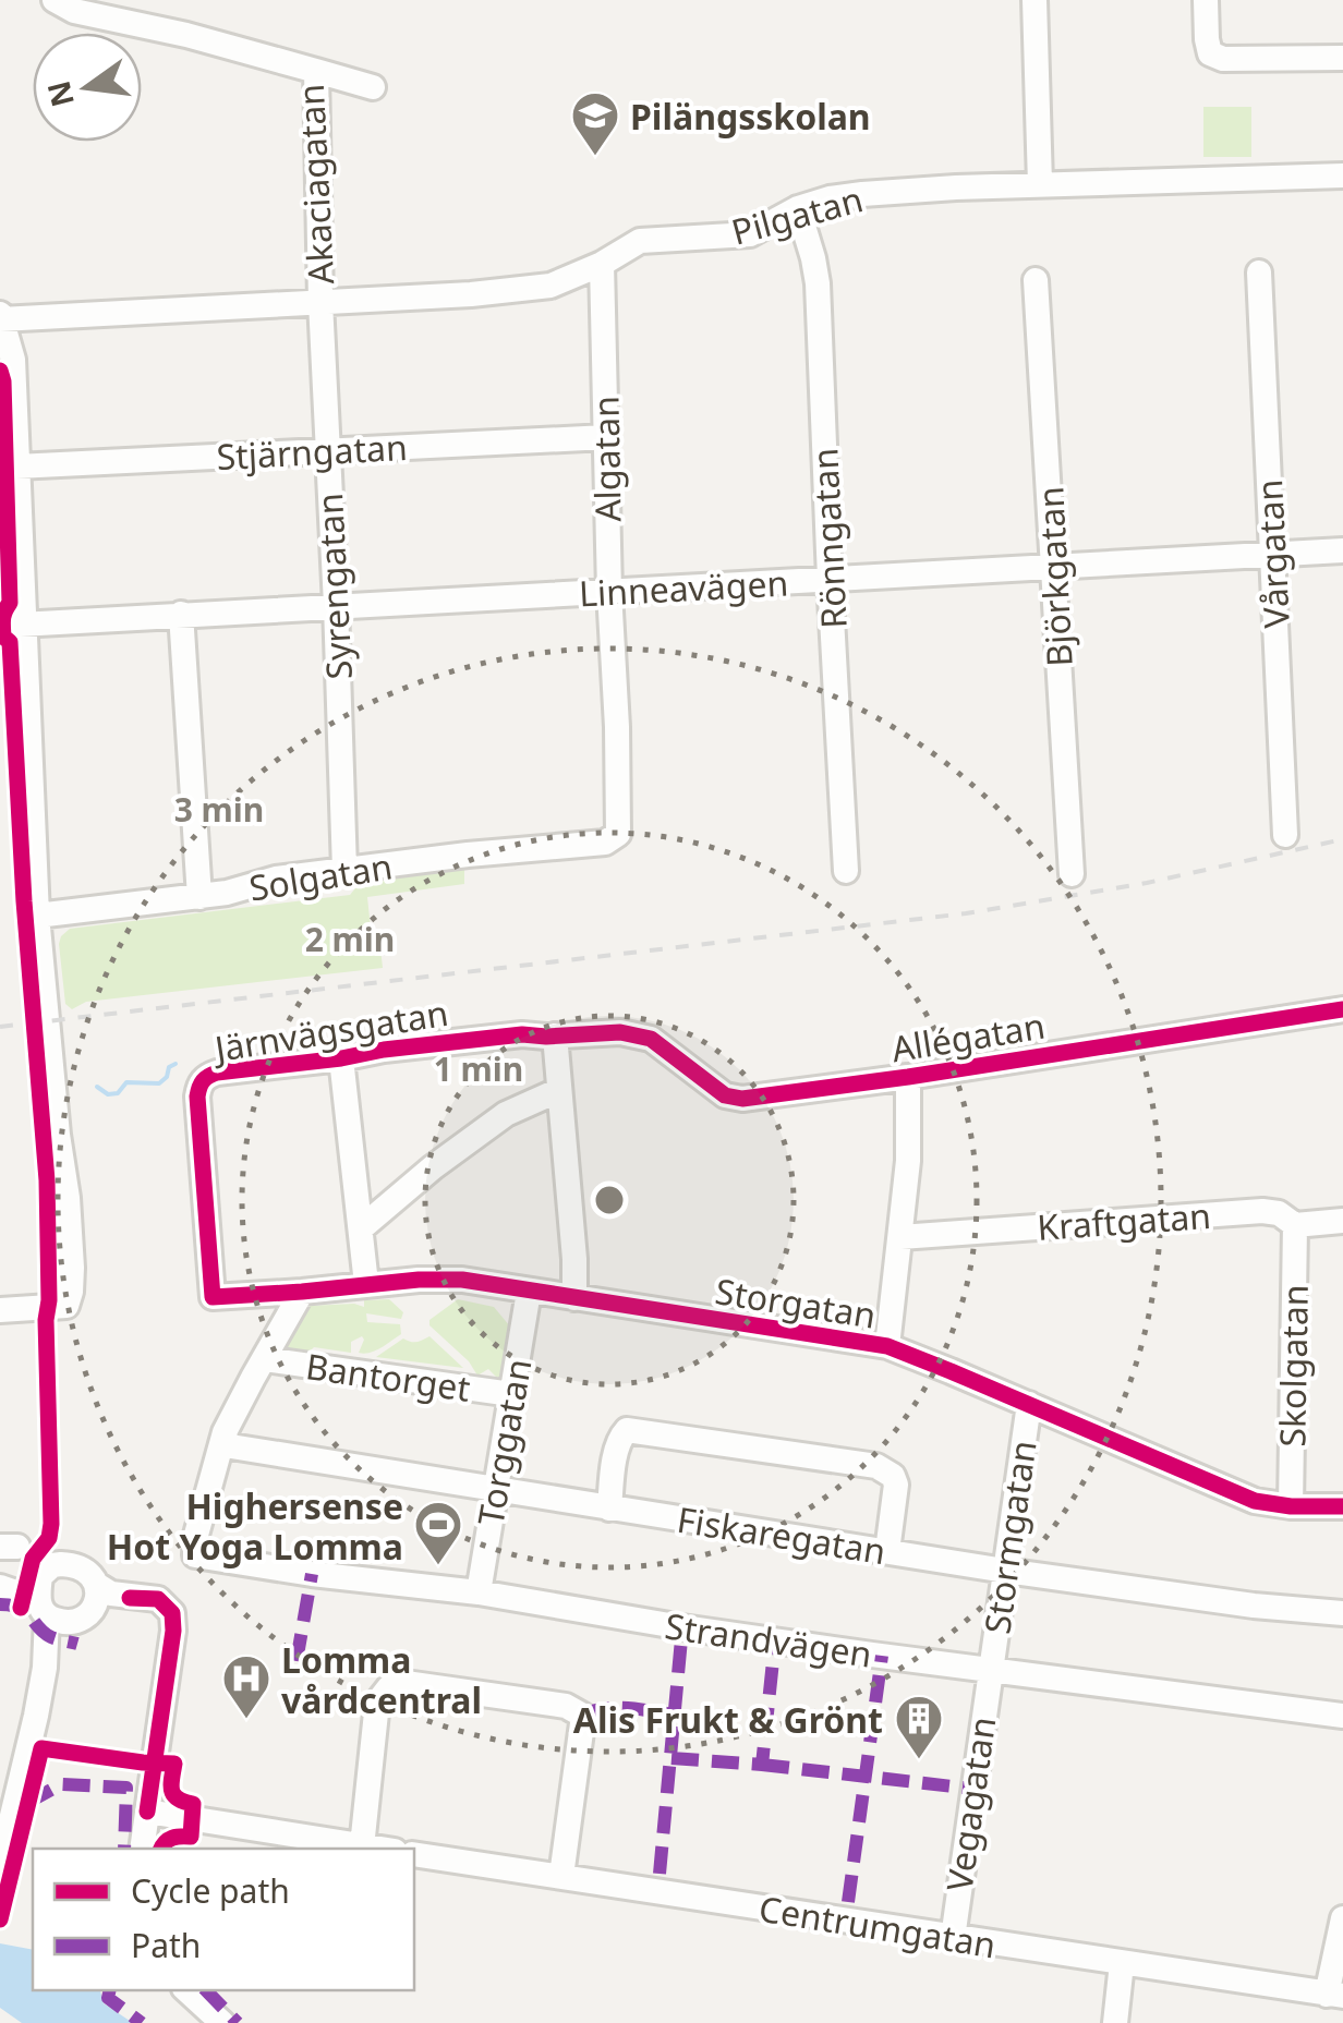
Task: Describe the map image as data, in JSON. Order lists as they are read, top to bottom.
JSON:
{
  "streets": {
    "street": [
      "Akaciagatan",
      "Pilgatan",
      "Stjärngatan",
      "Algatan",
      "Rönngatan",
      "Vårgatan",
      "Björkgatan",
      "Syrengatan",
      "Linneavägen",
      "Solgatan",
      "Järnvägsgatan",
      "Allégatan",
      "Kraftgatan",
      "Storgatan",
      "Skolgatan",
      "Bantorget",
      "Torggatan",
      "Fiskaregatan",
      "Stormgatan",
      "Strandvägen",
      "Vegagatan",
      "Centrumgatan"
    ]
  },
  "crossings": [
    ["Akaciagatan", "Pilgatan"],
    ["Akaciagatan", "Syrengatan"],
    ["Pilgatan", "Algatan"],
    ["Pilgatan", "Rönngatan"],
    ["Pilgatan", "Syrengatan"],
    ["Stjärngatan", "Algatan"],
    ["Stjärngatan", "Syrengatan"],
    ["Algatan", "Linneavägen"],
    ["Algatan", "Solgatan"],
    ["Rönngatan", "Linneavägen"],
    ["Vårgatan", "Linneavägen"],
    ["Björkgatan", "Linneavägen"],
    ["Syrengatan", "Linneavägen"],
    ["Syrengatan", "Solgatan"],
    ["Järnvägsgatan", "Allégatan"],
    ["Järnvägsgatan", "Storgatan"],
    ["Kraftgatan", "Skolgatan"],
    ["Storgatan", "Skolgatan"],
    ["Storgatan", "Torggatan"],
    ["Storgatan", "Stormgatan"],
    ["Bantorget", "Torggatan"],
    ["Torggatan", "Fiskaregatan"],
    ["Torggatan", "Strandvägen"],
    ["Fiskaregatan", "Stormgatan"],
    ["Fiskaregatan", "Strandvägen"],
    ["Stormgatan", "Strandvägen"],
    ["Stormgatan", "Vegagatan"],
    ["Strandvägen", "Vegagatan"],
    ["Vegagatan", "Centrumgatan"]
  ],
  "places": {
    "school or university": ["Pilängsskolan"],
    "sports": ["Highersense Hot Yoga Lomma"],
    "hospital": ["Lomma vårdcentral"],
    "building": ["Alis Frukt & Grönt"]
  },
  "legend": ["Cycle path", "Path"],
  "north": "left",
  "rings": ["3 min", "2 min", "1 min"]
}
